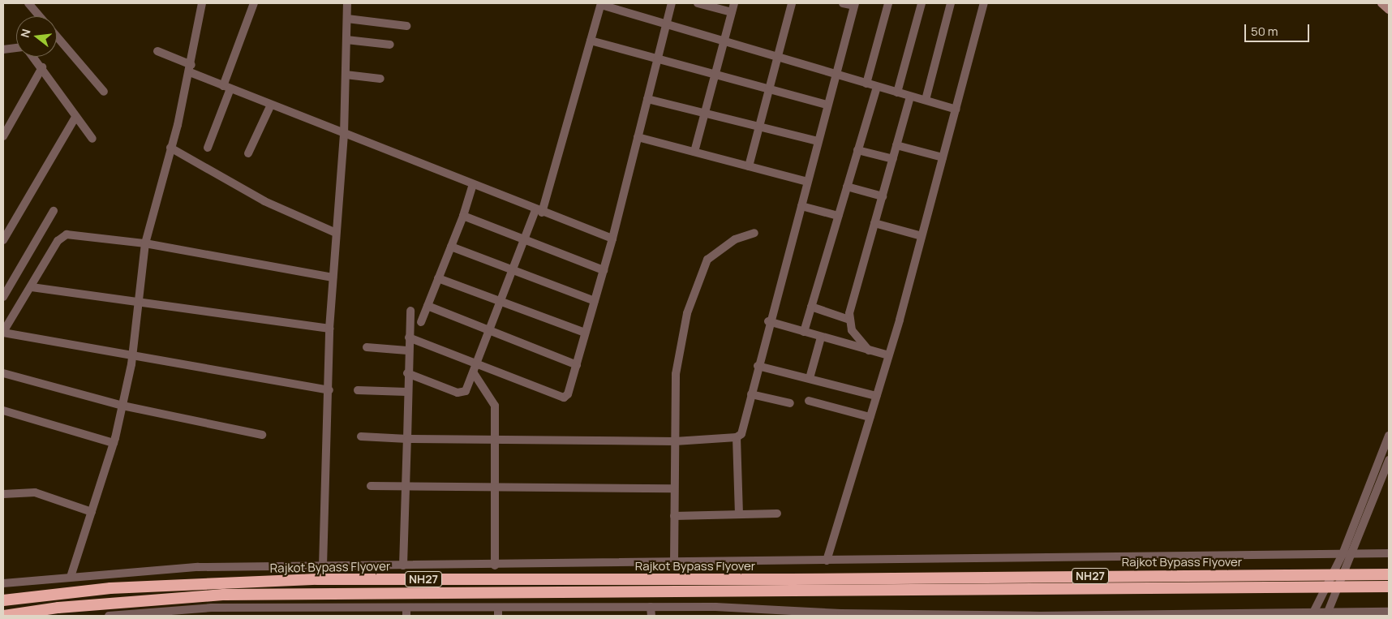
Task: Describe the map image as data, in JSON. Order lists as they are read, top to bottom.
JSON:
{
  "streets": {
    "highway": ["Rajkot Bypass Flyover", "NH27"]
  },
  "crossings": [
    ["Rajkot Bypass Flyover", "NH27"]
  ],
  "scale_bar": "50 m",
  "north": "left"
}
